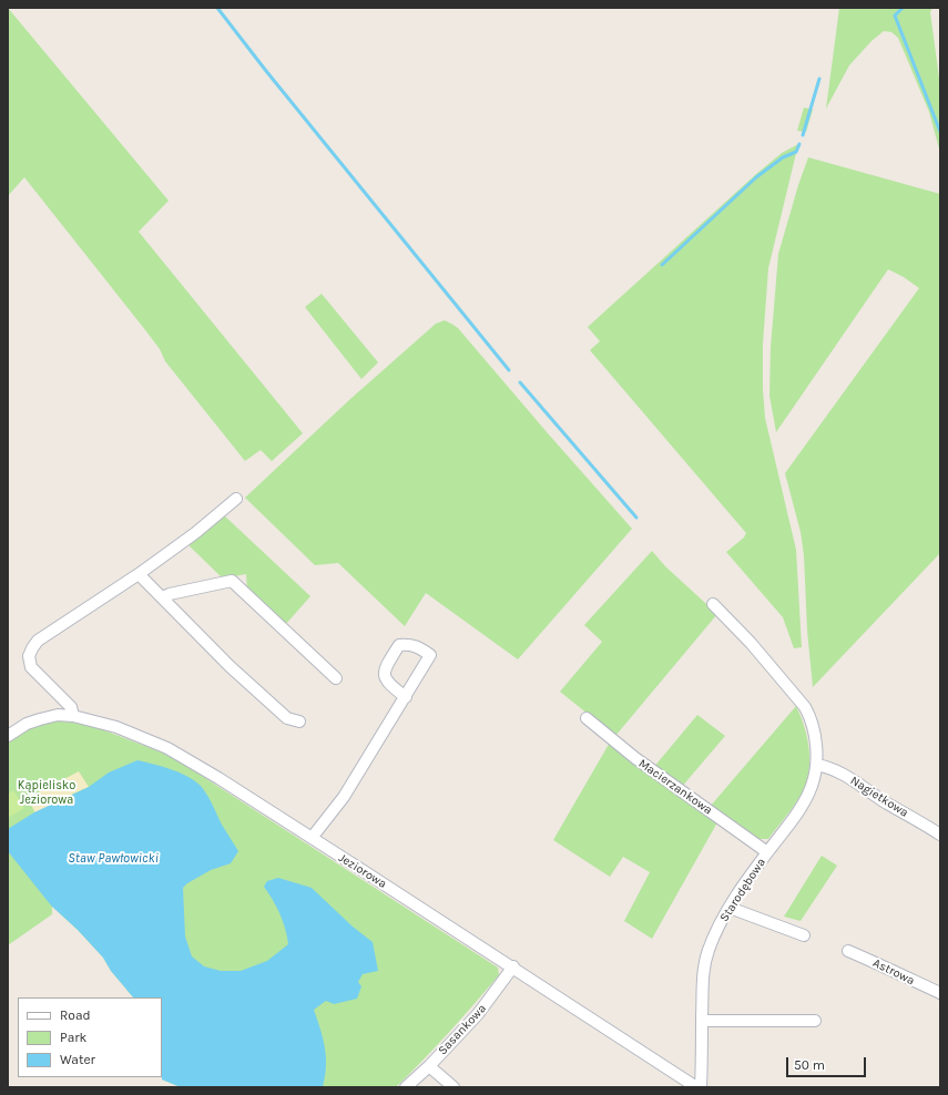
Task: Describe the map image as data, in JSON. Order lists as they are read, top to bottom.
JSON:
{
  "streets": {
    "street": [
      "Macierzankowa",
      "Nagietkowa",
      "Jeziorowa",
      "Starodębowa",
      "Astrowa",
      "Sasankowa"
    ]
  },
  "crossings": [
    ["Macierzankowa", "Starodębowa"],
    ["Nagietkowa", "Starodębowa"],
    ["Jeziorowa", "Starodębowa"],
    ["Jeziorowa", "Sasankowa"]
  ],
  "water": ["Staw Pawłowicki"],
  "parks": ["Kąpielisko Jeziorowa"],
  "legend": ["Road", "Park", "Water"],
  "scale_bar": "50 m"
}
